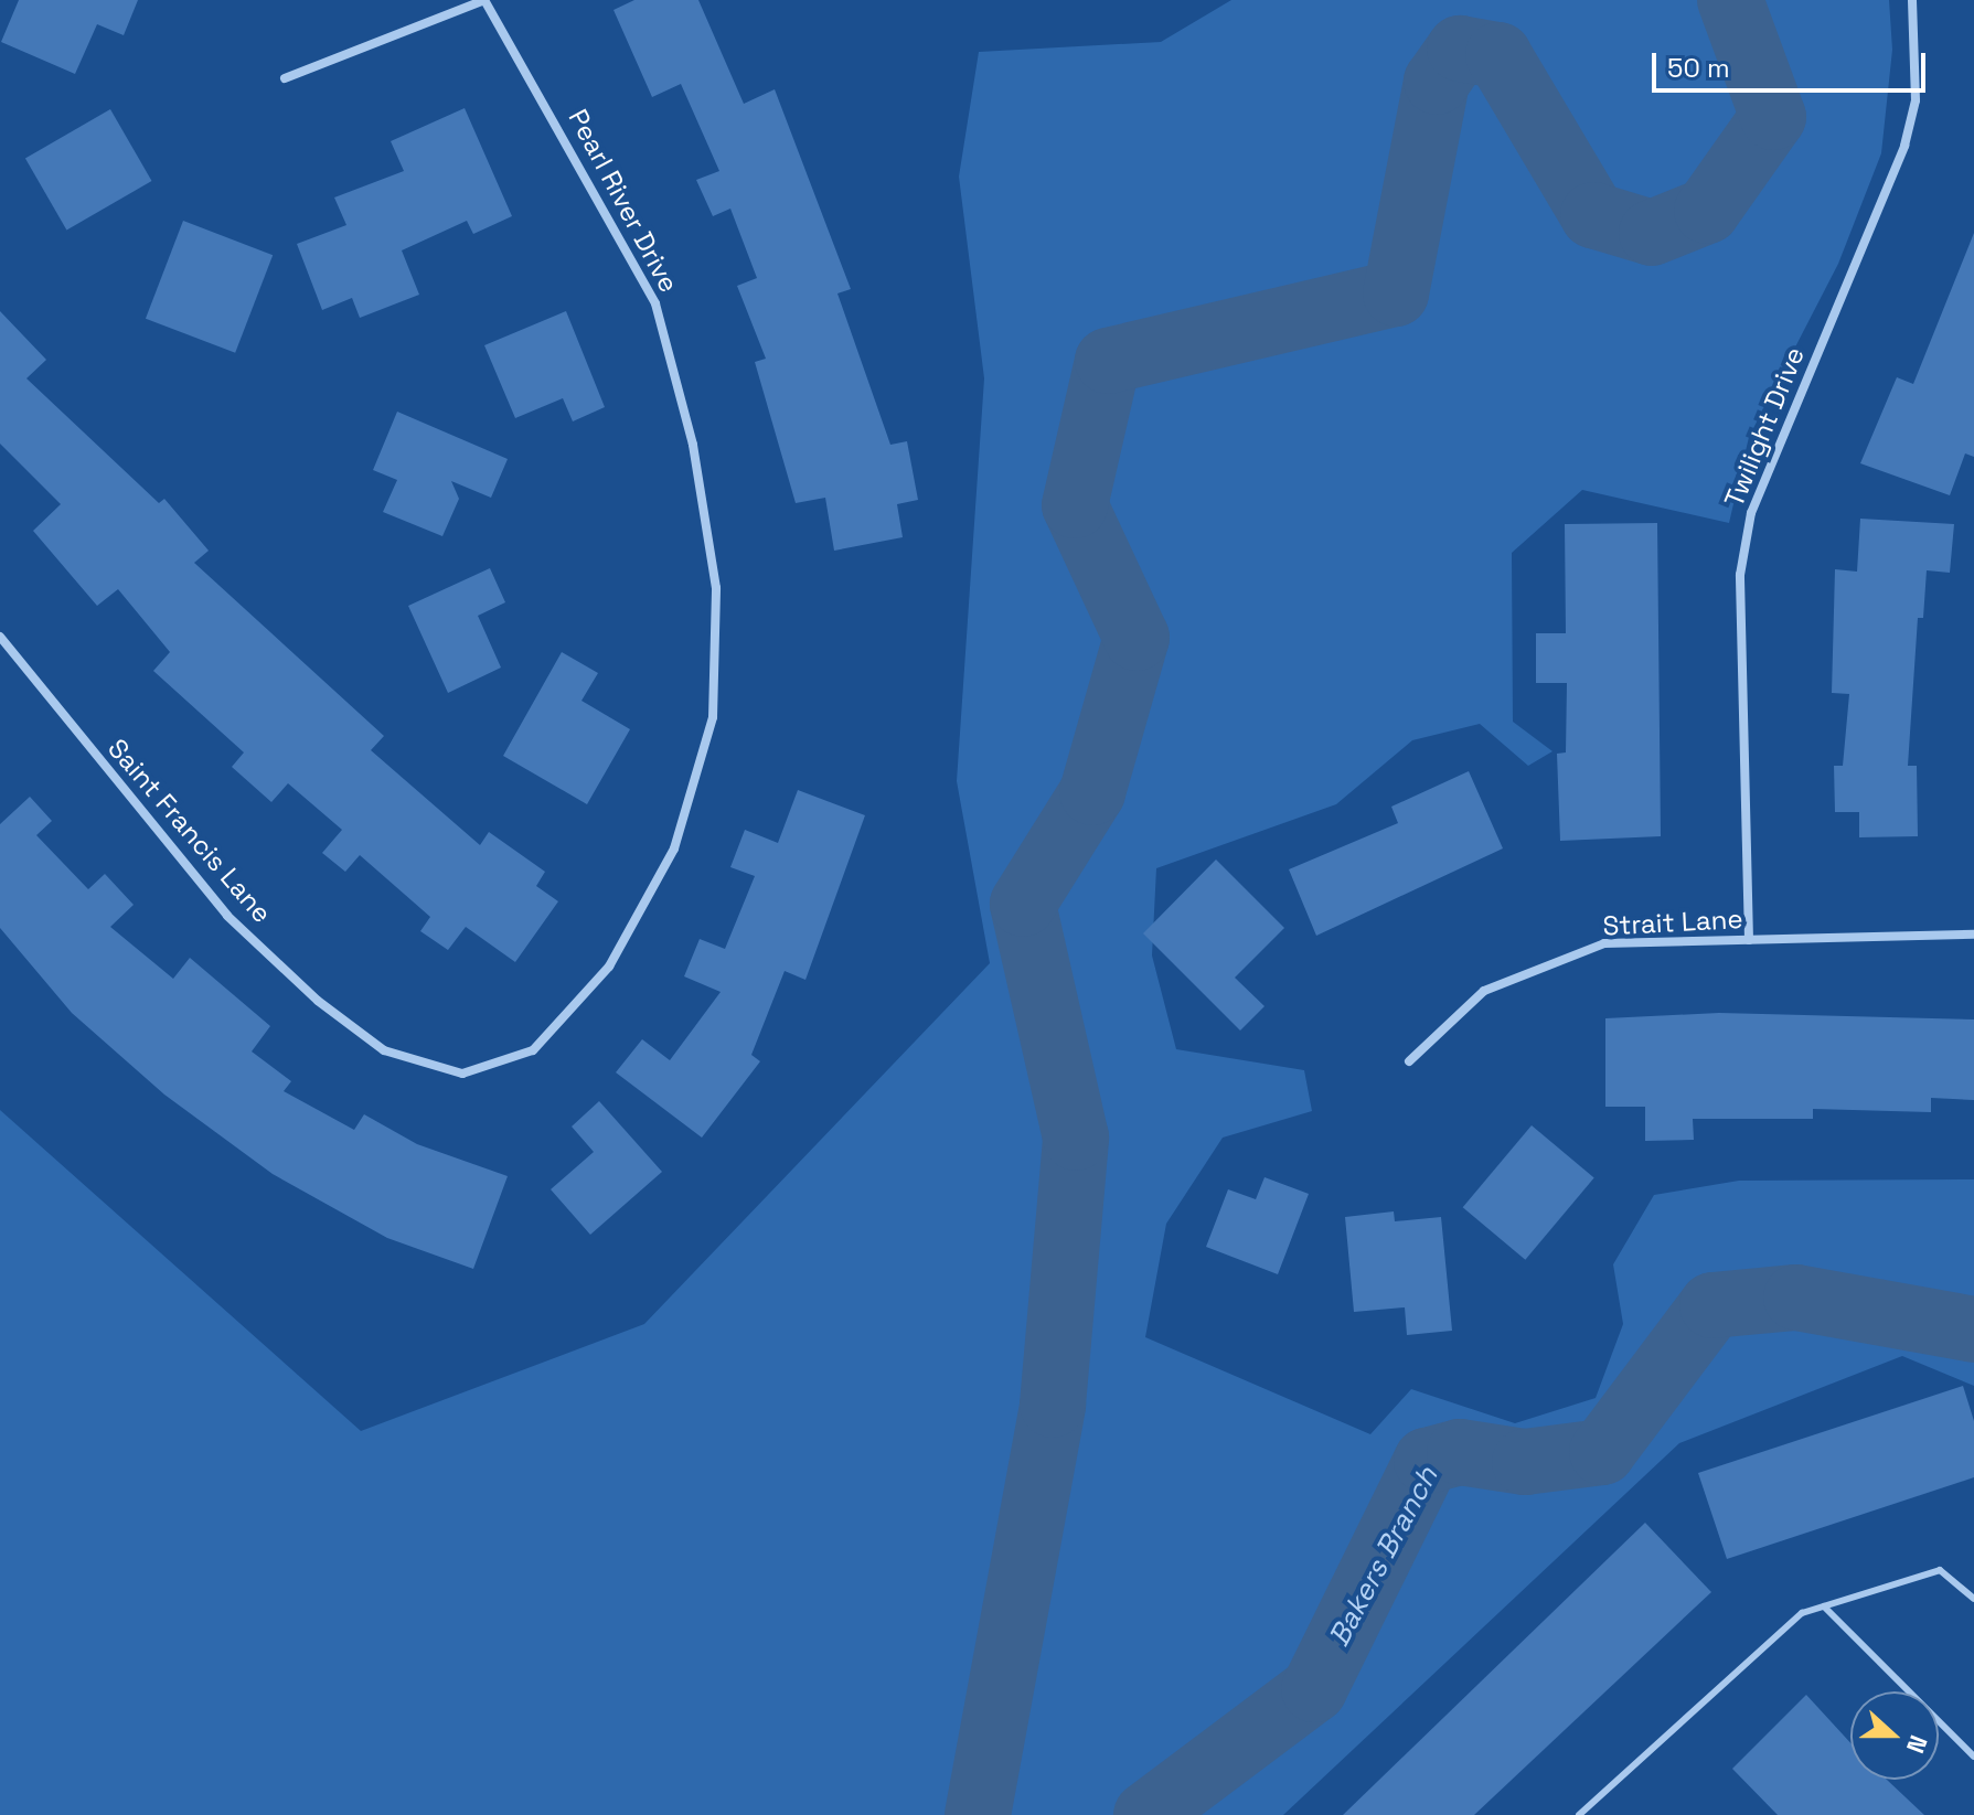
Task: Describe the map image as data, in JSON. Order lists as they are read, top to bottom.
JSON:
{
  "streets": {
    "street": [
      "Pearl River Drive",
      "Twilight Drive",
      "Saint Francis Lane",
      "Strait Lane"
    ]
  },
  "crossings": [
    ["Pearl River Drive", "Saint Francis Lane"],
    ["Twilight Drive", "Strait Lane"]
  ],
  "water": ["Bakers Branch"],
  "scale_bar": "50 m",
  "north": "right"
}
